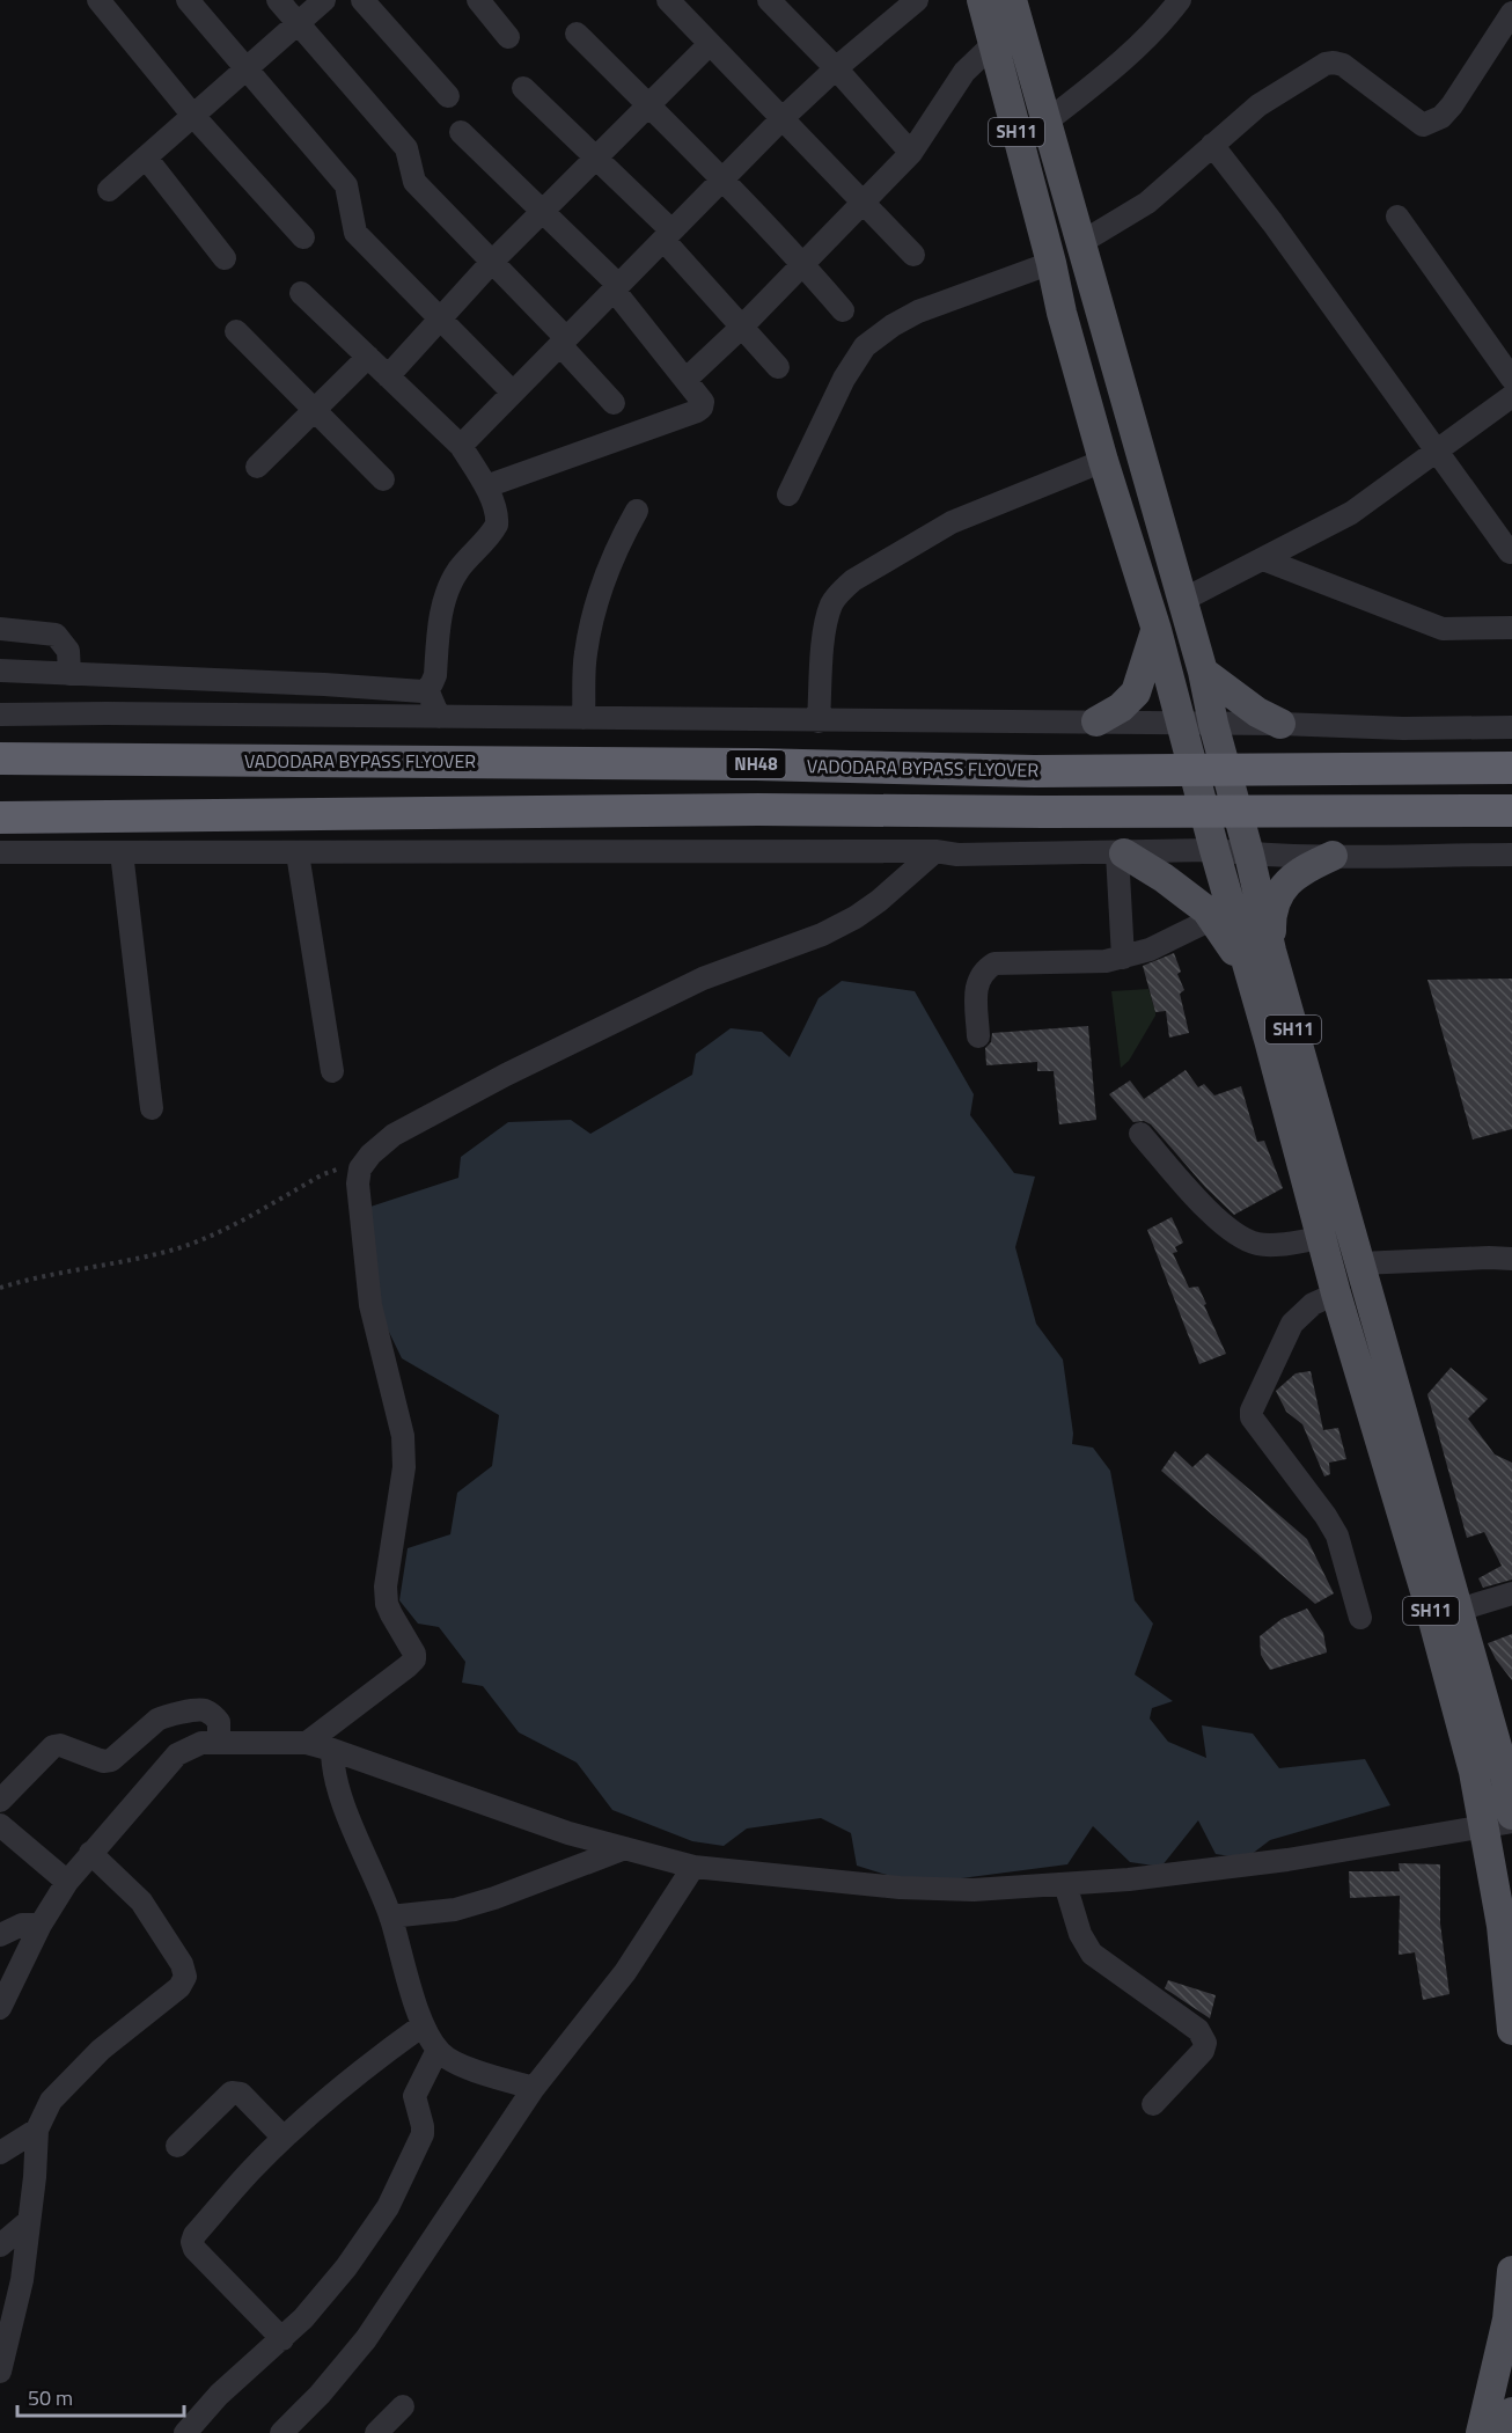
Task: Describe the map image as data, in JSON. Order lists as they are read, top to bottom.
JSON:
{
  "streets": {
    "highway": ["VADODARA BYPASS FLYOVER", "NH48"],
    "main road": ["SH11"]
  },
  "scale_bar": "50 m"
}
